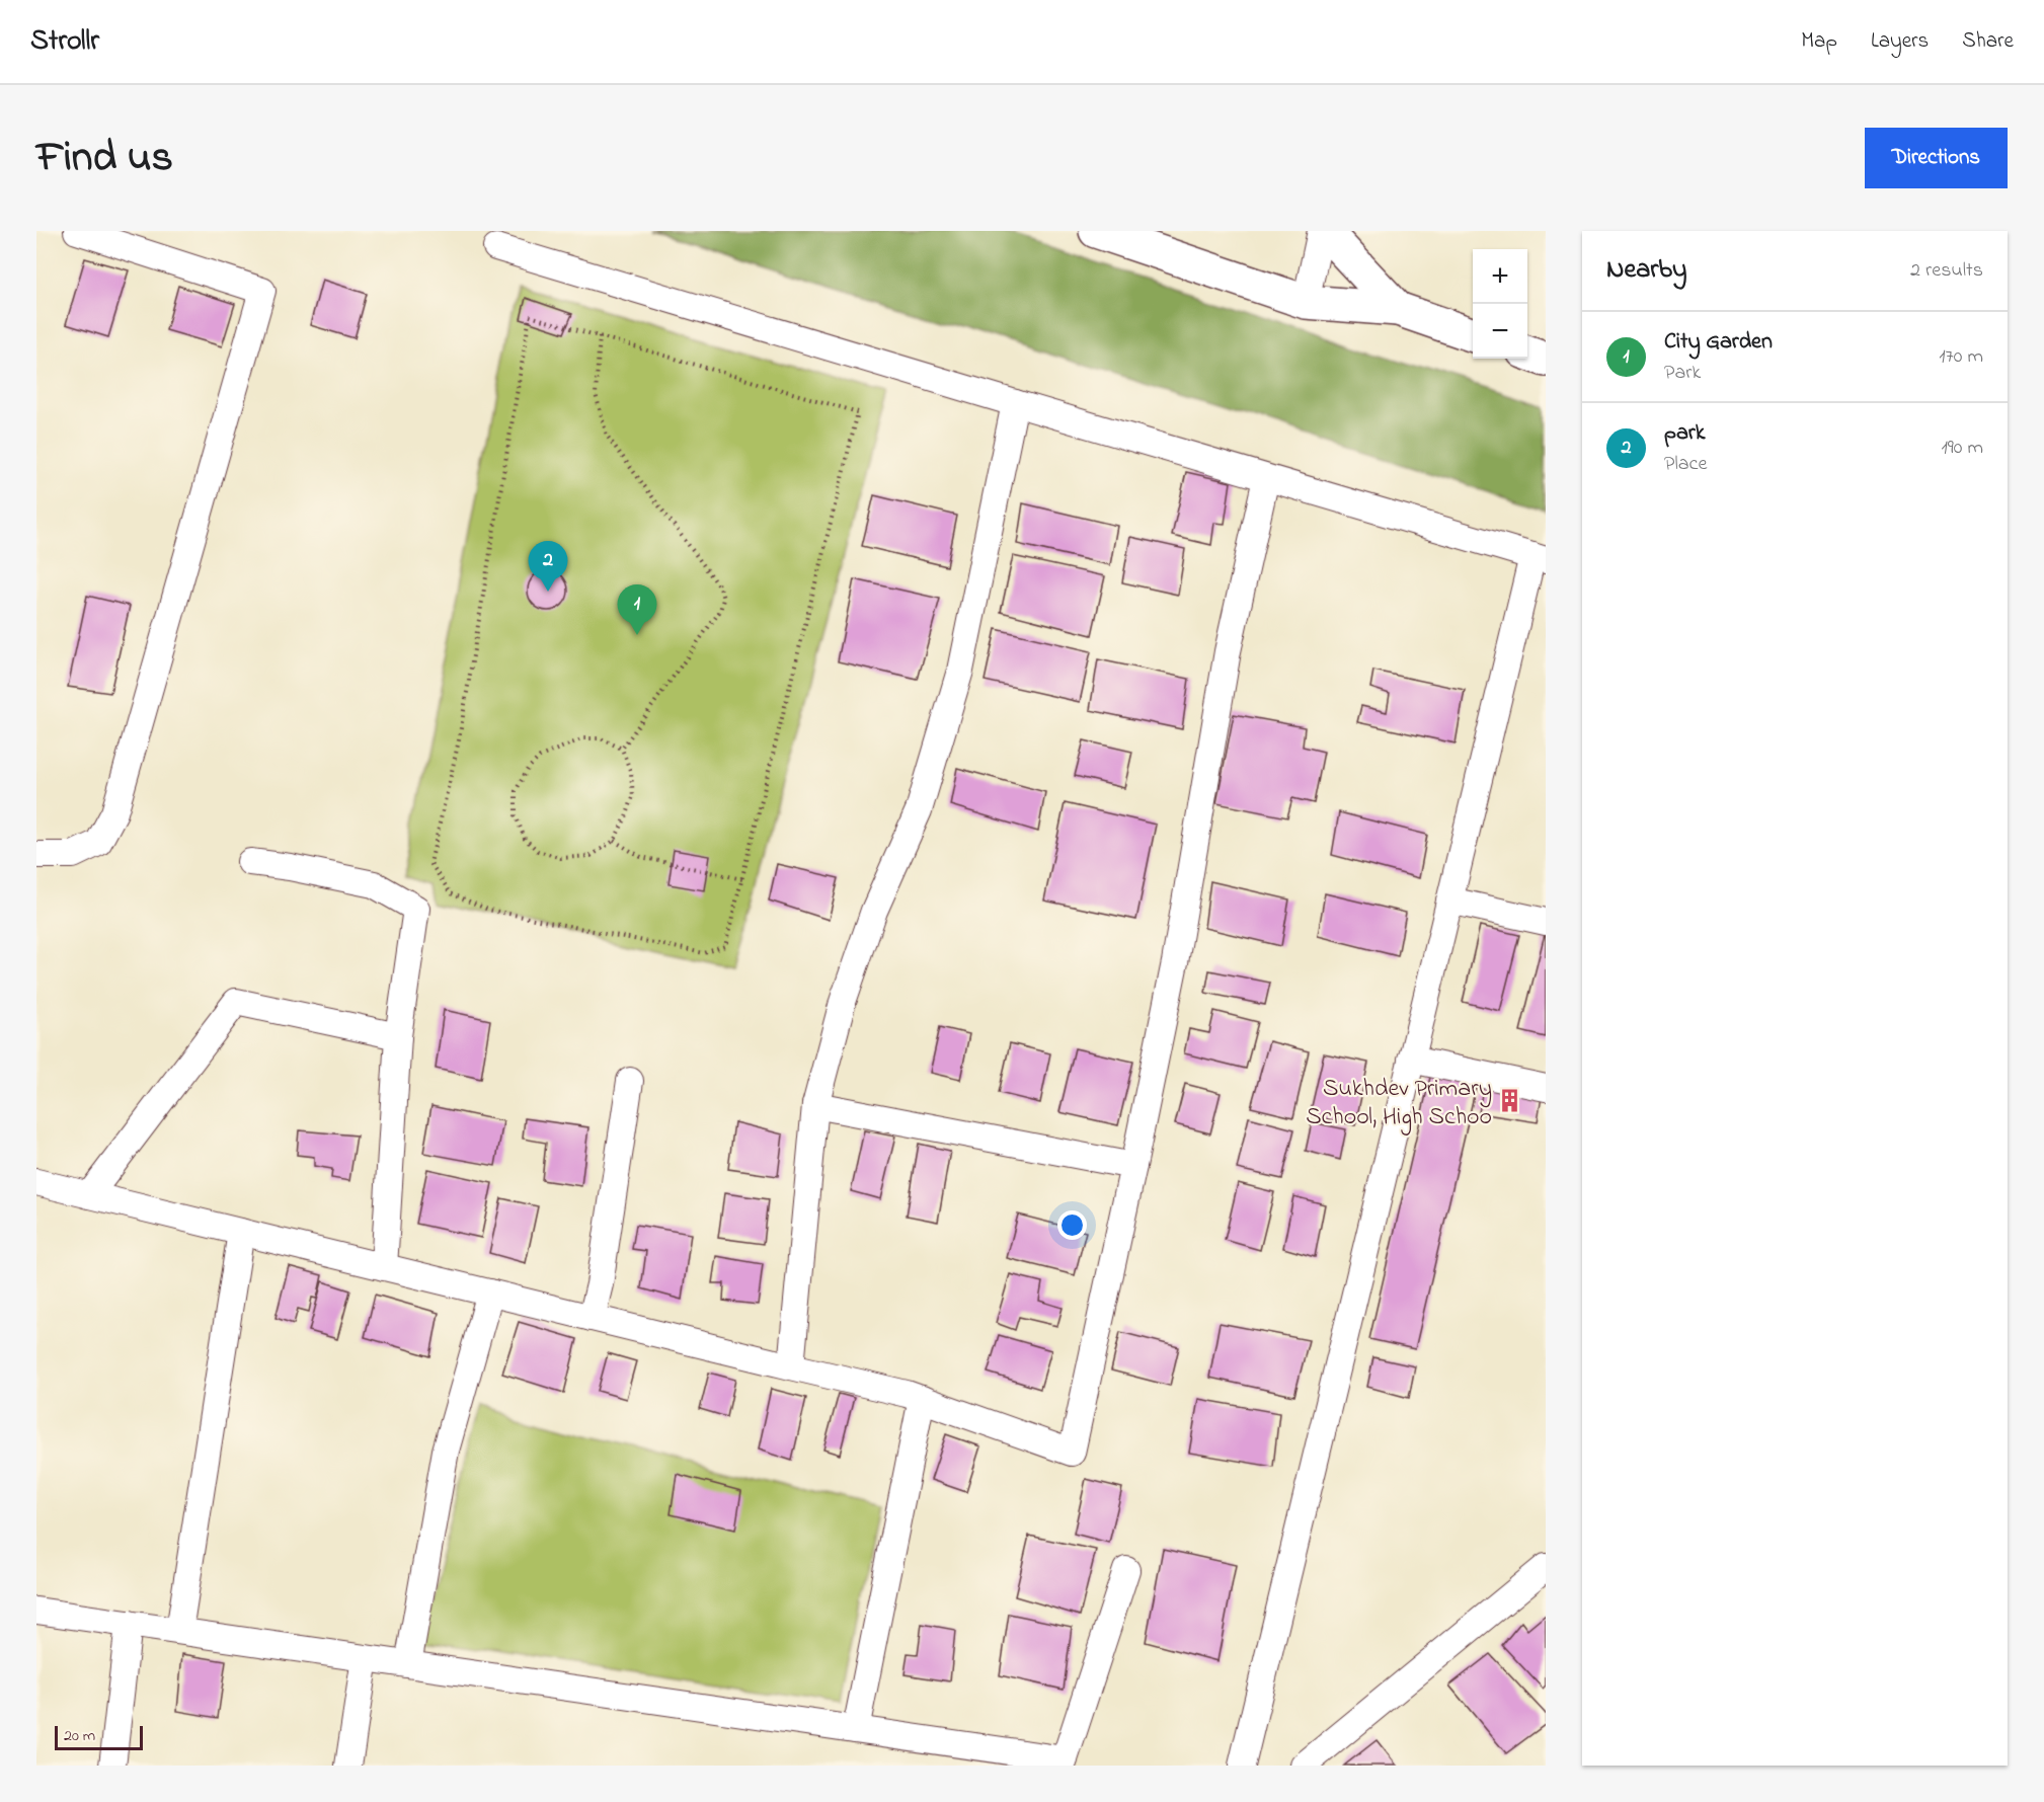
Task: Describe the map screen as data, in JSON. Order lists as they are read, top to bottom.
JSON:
{
  "places": {
    "building": ["Sukhdev Primary School, High Schoo"]
  },
  "scale_bar": "20 m",
  "page": {
    "header": "Strollr",
    "nav": ["Map", "Layers", "Share"],
    "title": "Find us",
    "buttons": "Directions",
    "heading": ["Nearby", "2 results"],
    "map_buttons": ["+", "−"],
    "list": [
      {
        "mark": "1",
        "name": "City Garden",
        "note": "Park",
        "value": "170 m"
      },
      {
        "mark": "2",
        "name": "park",
        "note": "Place",
        "value": "190 m"
      }
    ],
    "pins": ["2", "1"],
    "scale": "20 m"
  }
}
